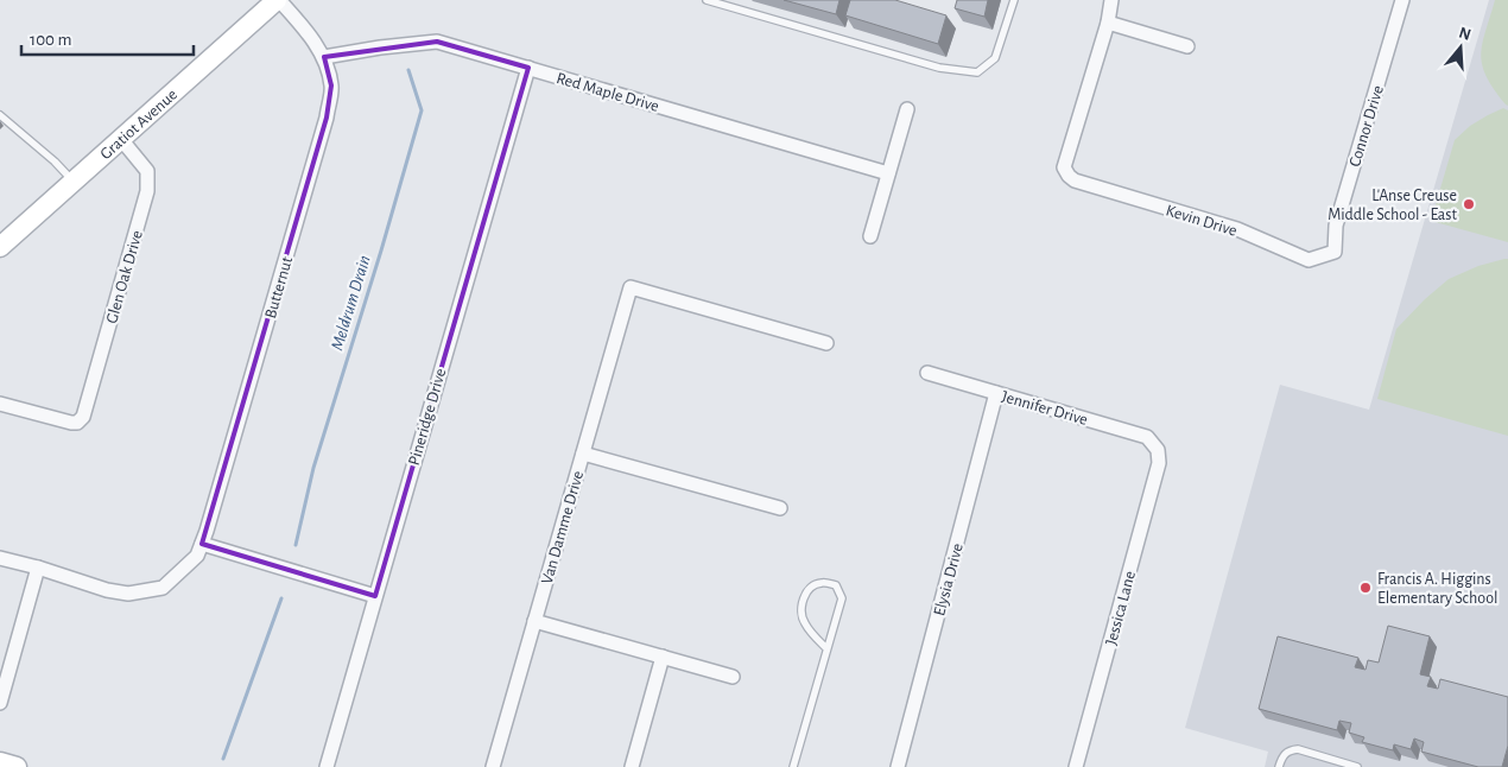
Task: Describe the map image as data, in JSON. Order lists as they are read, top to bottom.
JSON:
{
  "streets": {
    "main road": ["Gratiot Avenue"],
    "street": [
      "Red Maple Drive",
      "Connor Drive",
      "Kevin Drive",
      "Glen Oak Drive",
      "Butternut",
      "Jennifer Drive",
      "Pineridge Drive",
      "Van Damme Drive",
      "Elysia Drive",
      "Jessica Lane"
    ]
  },
  "crossings": [
    ["Red Maple Drive", "Butternut"],
    ["Red Maple Drive", "Pineridge Drive"],
    ["Gratiot Avenue", "Glen Oak Drive"],
    ["Gratiot Avenue", "Butternut"],
    ["Connor Drive", "Kevin Drive"],
    ["Jennifer Drive", "Elysia Drive"],
    ["Jennifer Drive", "Jessica Lane"]
  ],
  "water": ["Meldrum Drain"],
  "places": ["L'Anse Creuse Middle School - East", "Francis A. Higgins Elementary School"],
  "scale_bar": "100 m",
  "north": "top"
}
